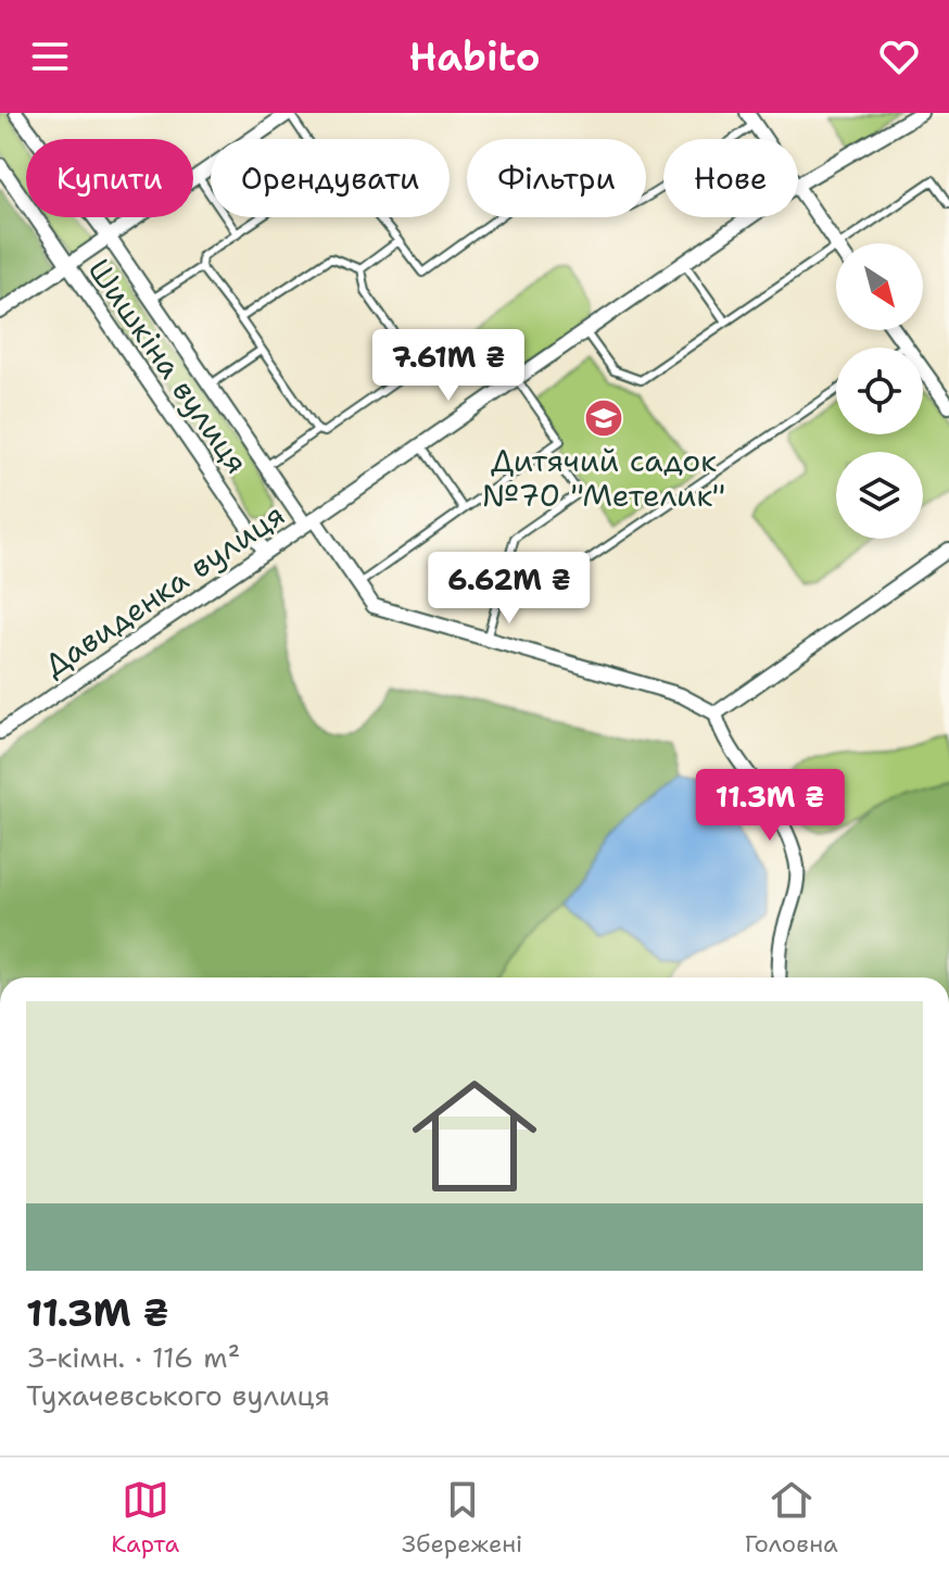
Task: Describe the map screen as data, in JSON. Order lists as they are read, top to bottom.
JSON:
{
  "streets": {
    "street": ["Шишкiна вулиця", "Давиденка вулиця"]
  },
  "crossings": [
    ["Шишкiна вулиця", "Давиденка вулиця"]
  ],
  "places": {
    "school or university": ["Дитячий садок №70 \"Метелик\""]
  },
  "north": "bottom right",
  "page": {
    "header": "Habito",
    "chip": [
      "Купити",
      "Орендувати",
      "Фільтри",
      "Нове"
    ],
    "price": ["7.61M ₴", "6.62M ₴", "11.3M ₴"],
    "list": [
      {
        "name": "11.3M ₴",
        "note": "3-кімн. · 116 m² · Тухачевського вулиця"
      }
    ],
    "tabs": ["Карта", "Збережені", "Головна"]
  }
}
